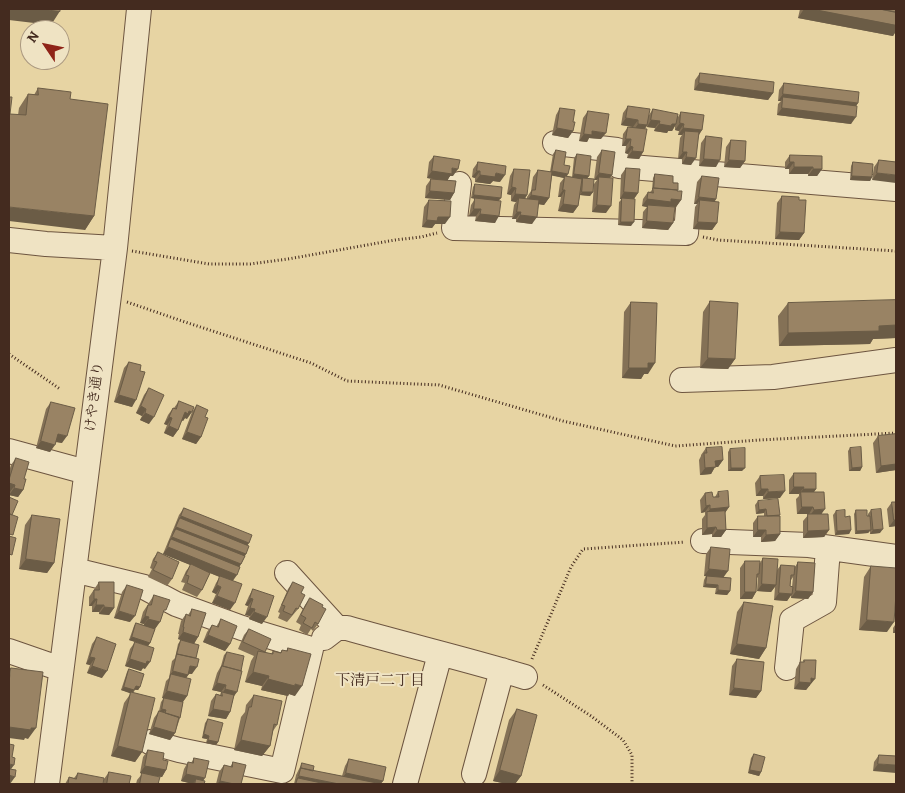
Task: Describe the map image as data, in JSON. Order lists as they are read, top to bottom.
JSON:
{
  "streets": {
    "street": ["けやき通り"]
  },
  "districts": ["下清戸二丁目"],
  "north": "top left"
}
